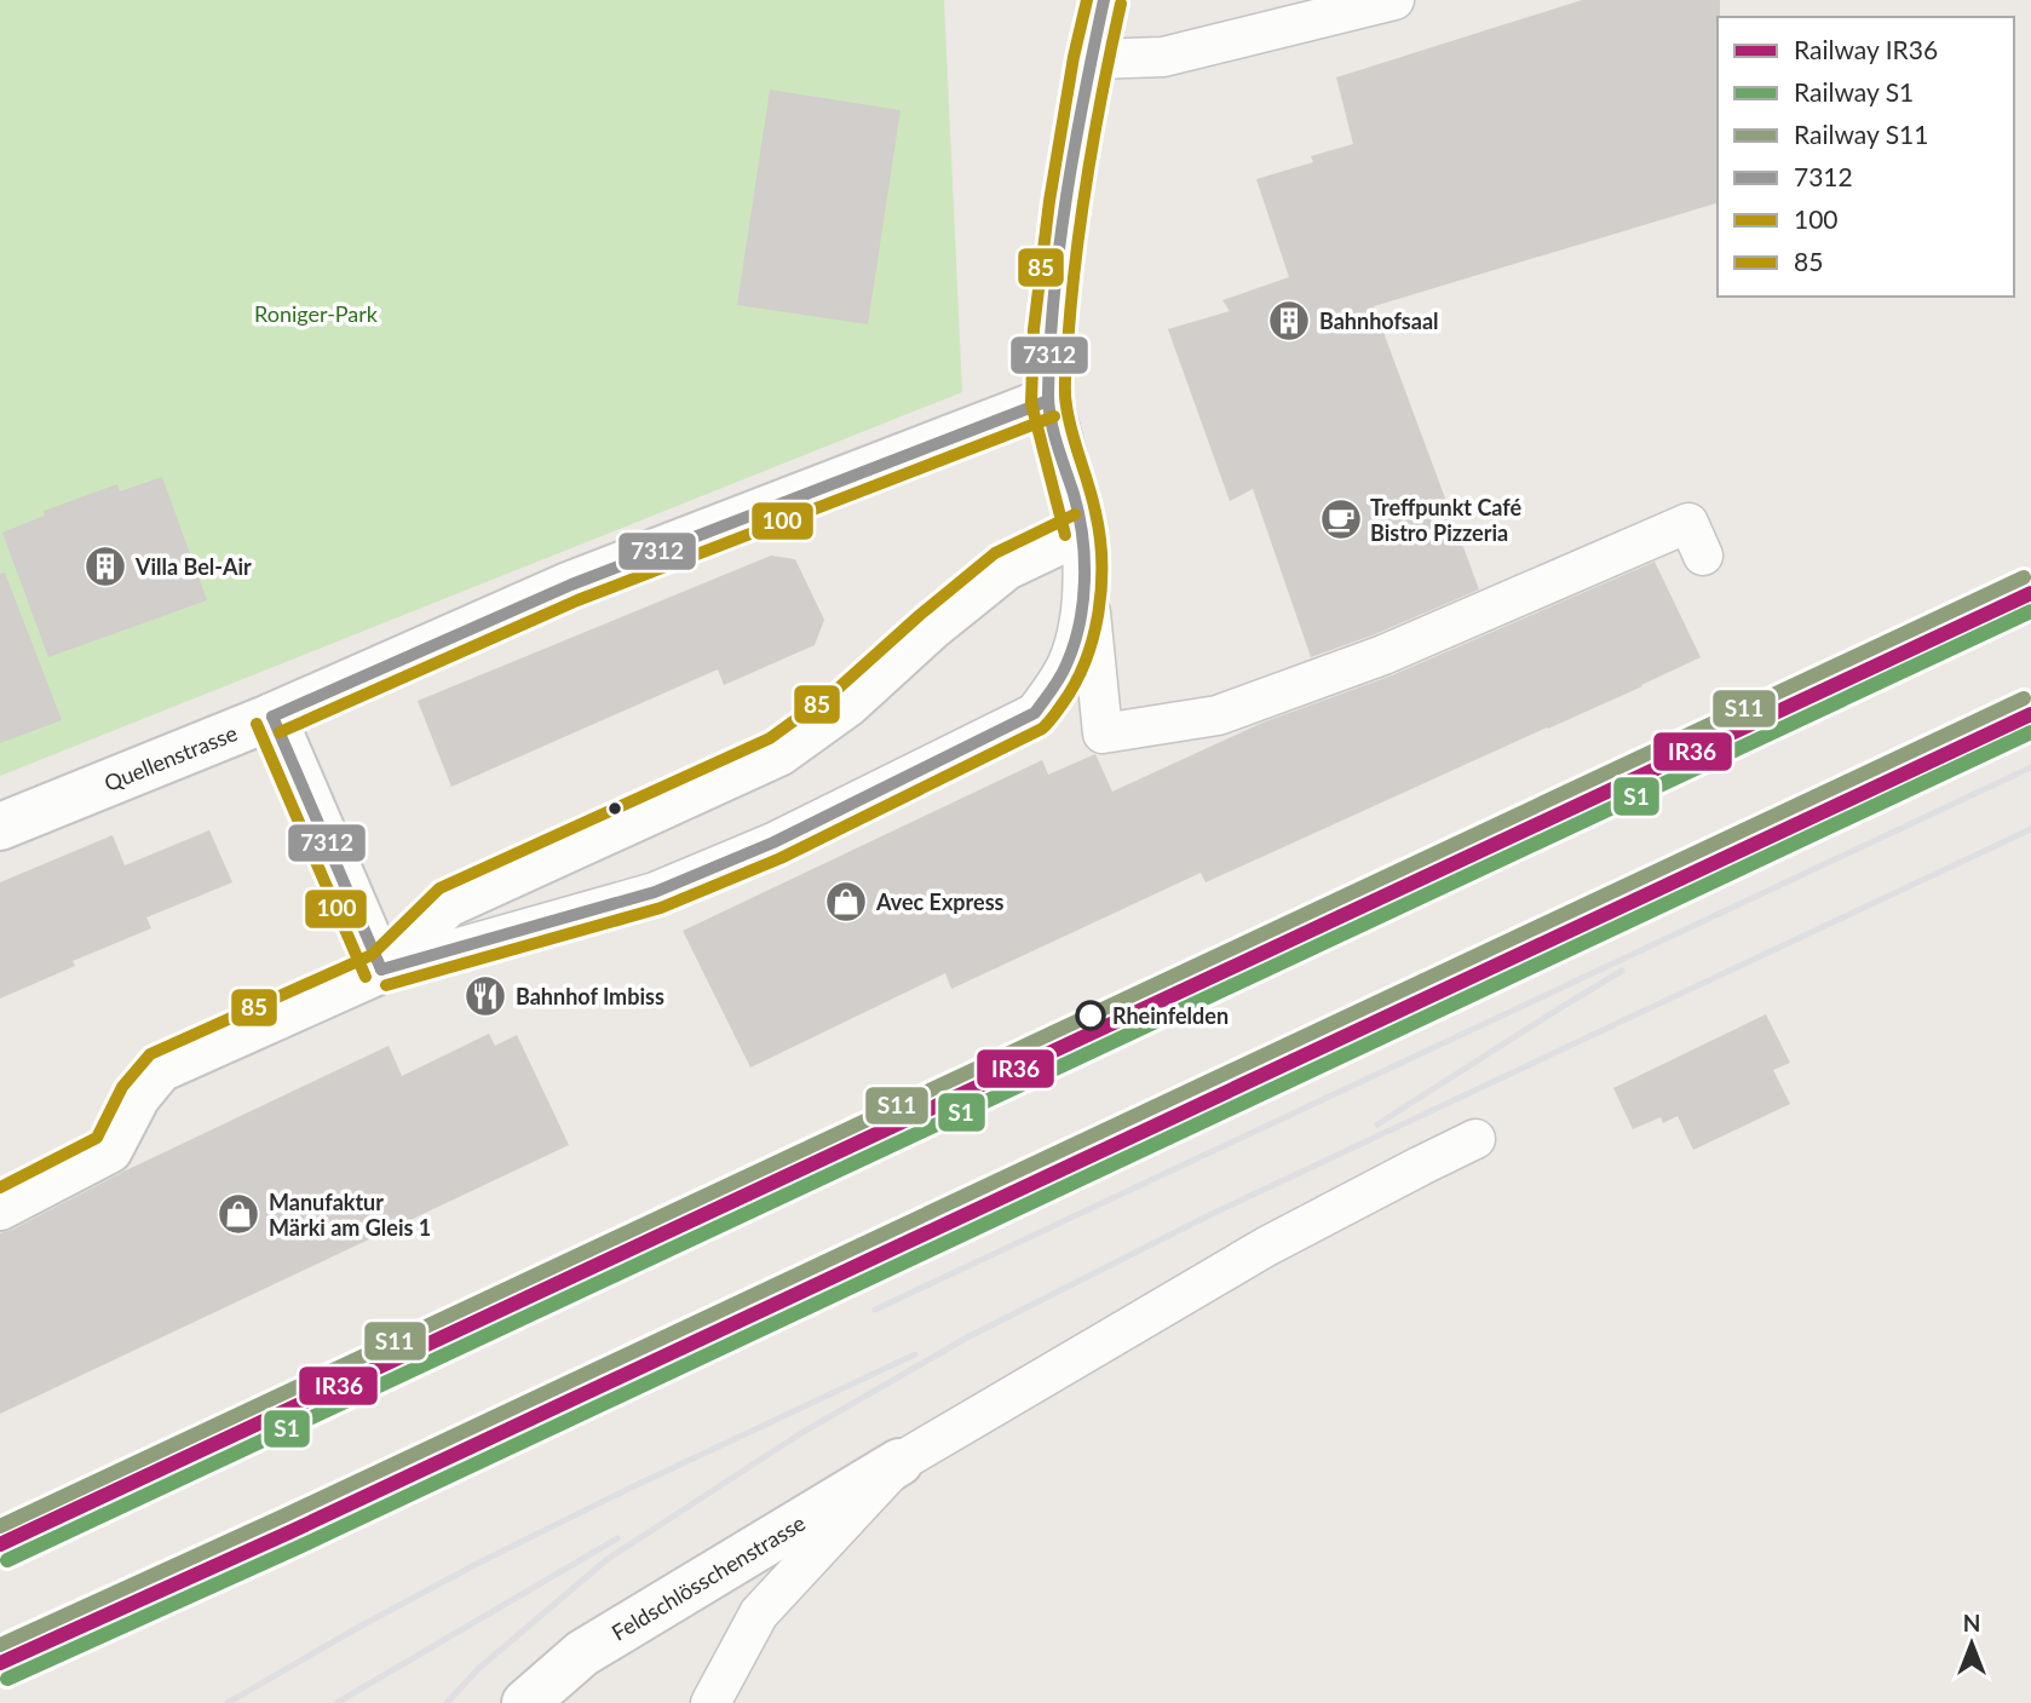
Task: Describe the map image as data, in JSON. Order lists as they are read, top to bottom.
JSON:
{
  "streets": {
    "street": ["Quellenstrasse", "Feldschlösschenstrasse"]
  },
  "parks": ["Roniger-Park"],
  "places": {
    "building": ["Bahnhofsaal", "Villa Bel-Air"],
    "cafe": ["Treffpunkt Café Bistro Pizzeria"],
    "shop": ["Avec Express", "Manufaktur Märki am Gleis 1"],
    "restaurant": ["Bahnhof Imbiss"],
    "other": ["Rheinfelden"]
  },
  "lines": [
    "transit line 7312",
    "transit line 85",
    "transit line 100",
    "rail line S11",
    "rail line IR36",
    "rail line S1"
  ],
  "legend": [
    "Railway IR36",
    "Railway S1",
    "Railway S11",
    "7312",
    "100",
    "85"
  ],
  "north": "top"
}
